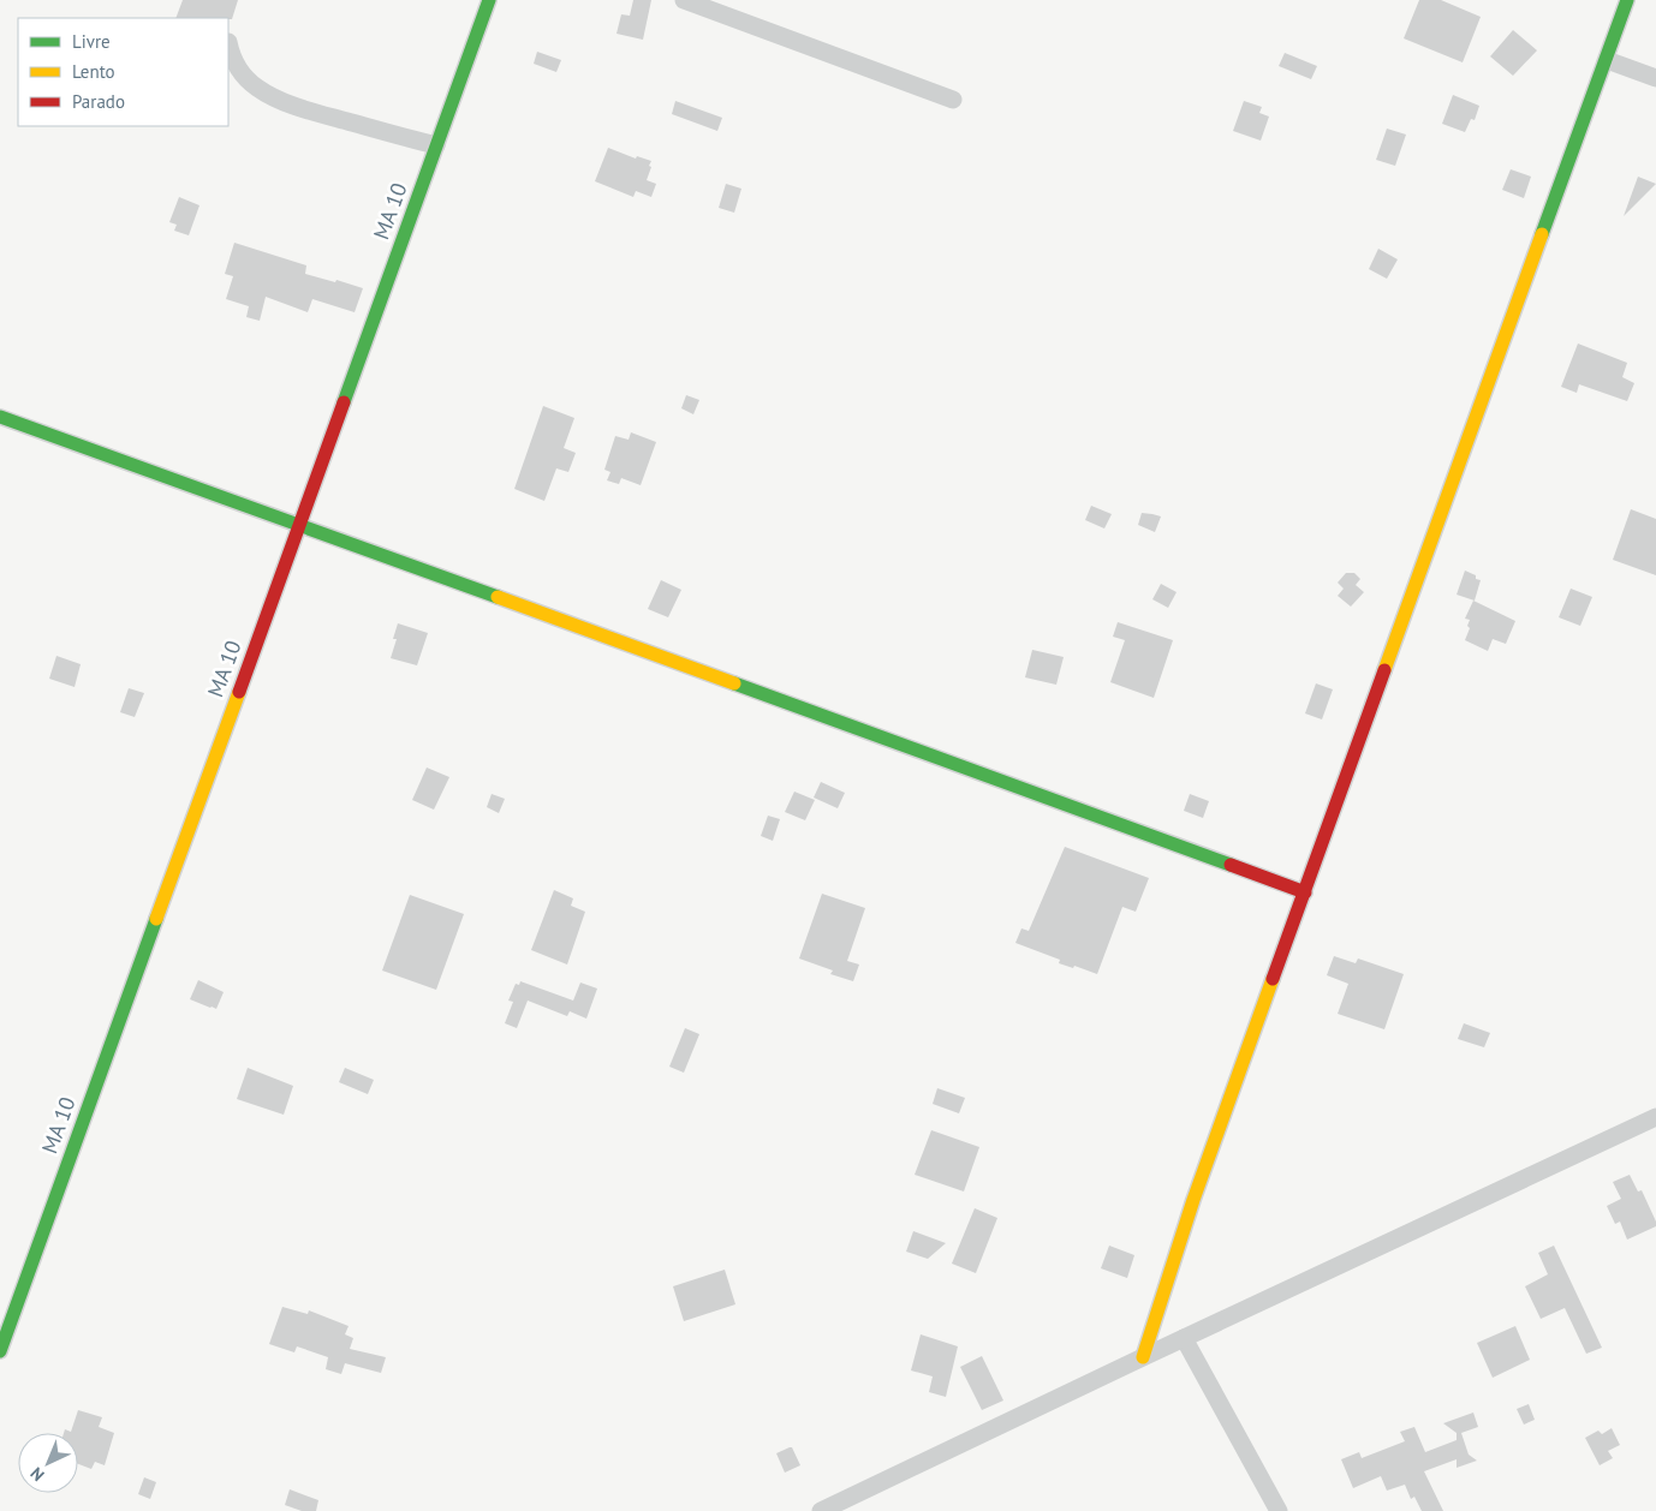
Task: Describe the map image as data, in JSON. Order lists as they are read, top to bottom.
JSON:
{
  "streets": {
    "street": ["MA 10"]
  },
  "legend": ["Livre", "Lento", "Parado"],
  "north": "bottom left"
}
